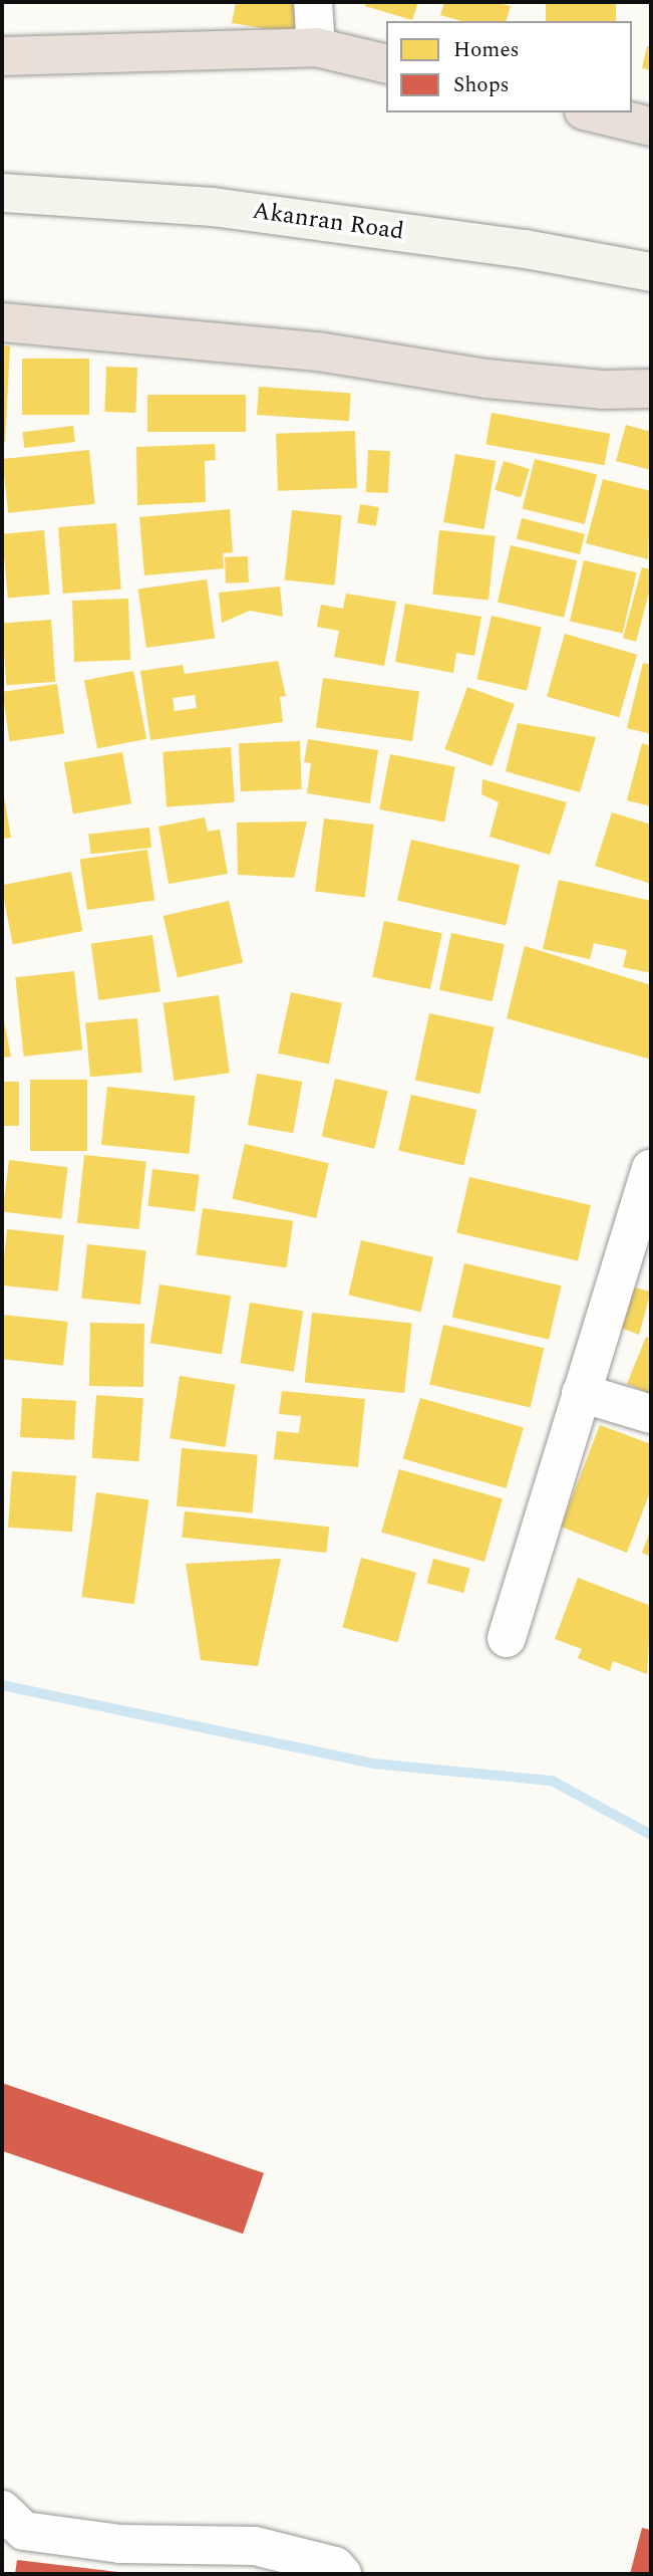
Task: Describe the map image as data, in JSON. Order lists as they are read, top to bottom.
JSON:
{
  "streets": {
    "main road": ["Akanran Road"]
  },
  "legend": ["Homes", "Shops"]
}
